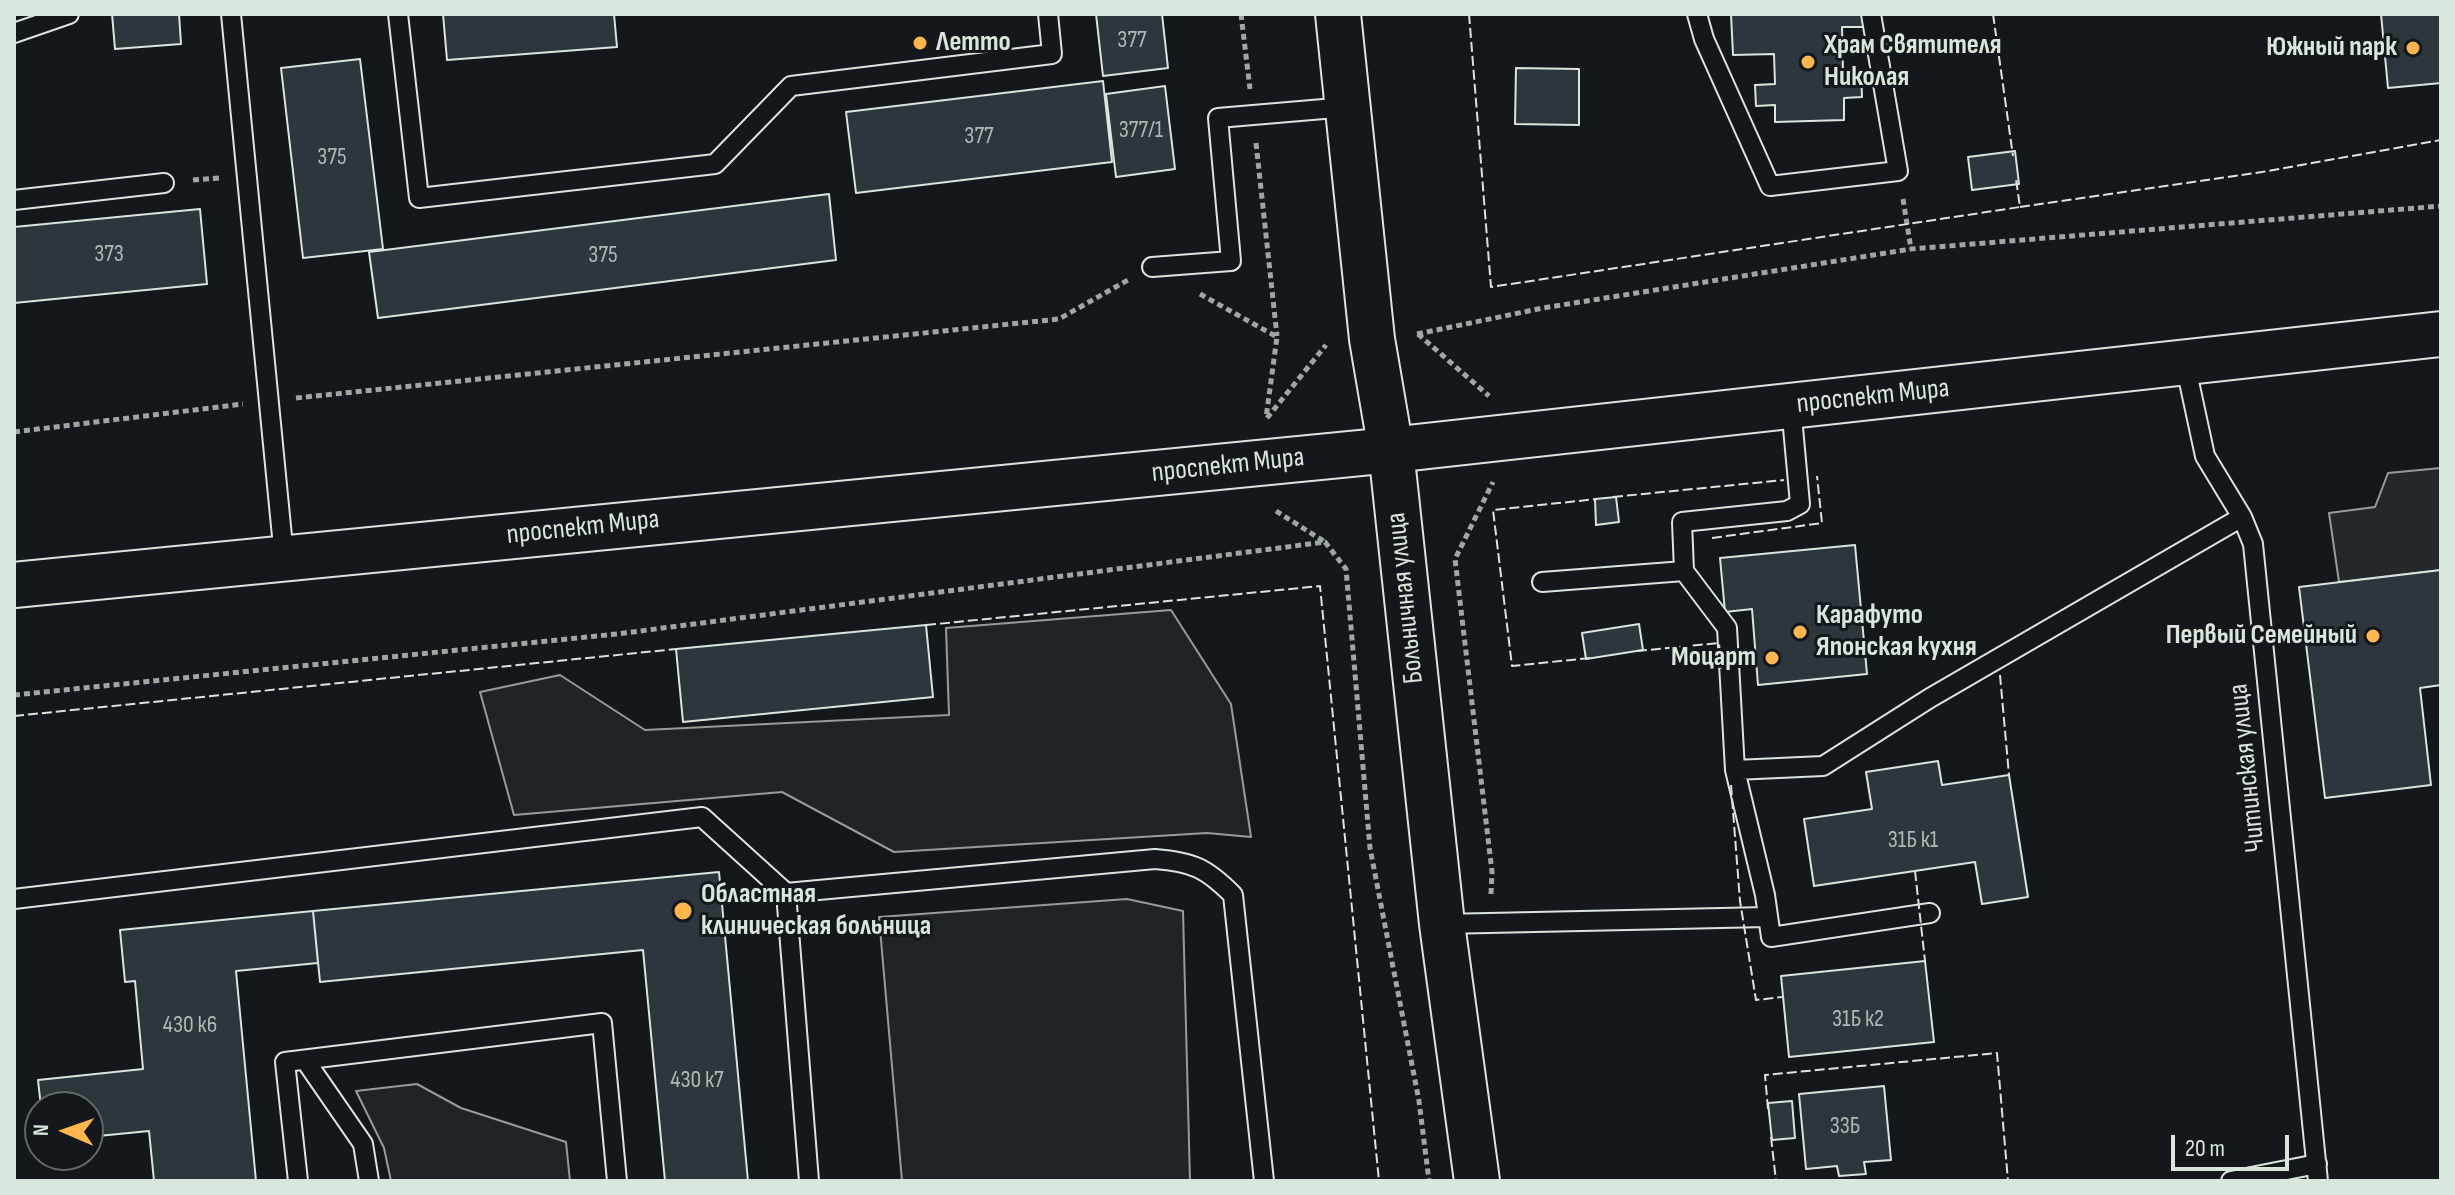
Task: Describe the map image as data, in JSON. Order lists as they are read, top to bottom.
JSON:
{
  "streets": {
    "main road": ["проспект Мира", "Больничная улица"],
    "lane": ["Читинская улица"]
  },
  "crossings": [
    ["проспект Мира", "Больничная улица"],
    ["проспект Мира", "Читинская улица"]
  ],
  "places": [
    "Летто",
    "Южный парк",
    "Храм Святителя Николая",
    "Карафуто Японская кухня",
    "Первый Семейный",
    "Моцарт",
    "Областная клиническая больница"
  ],
  "house_numbers": [
    "377",
    "377/1",
    "377",
    "375",
    "373",
    "375",
    "31Б к1",
    "31Б к2",
    "430 к6",
    "430 к7",
    "33Б"
  ],
  "scale_bar": "20 m",
  "north": "left"
}
